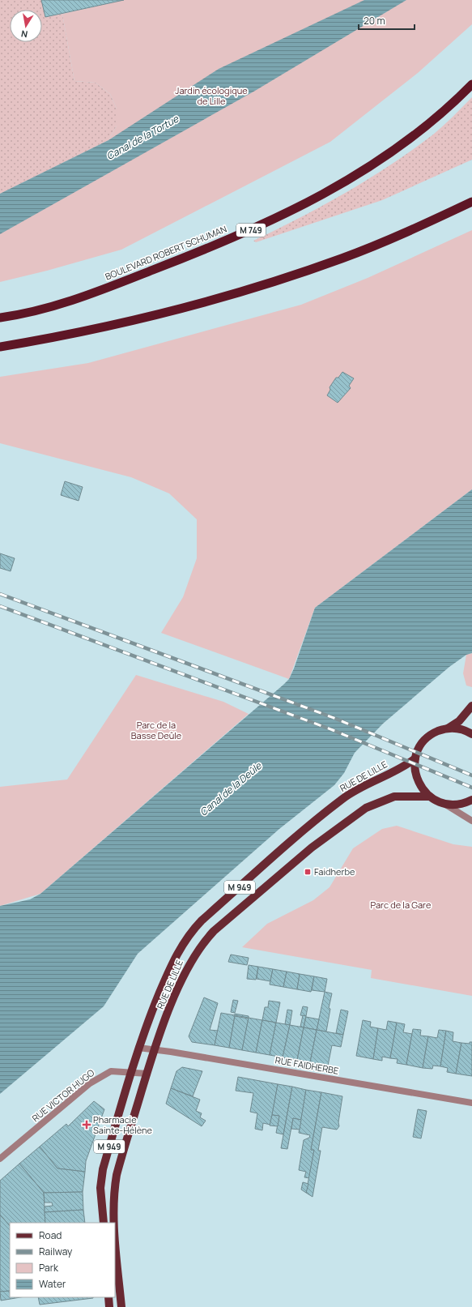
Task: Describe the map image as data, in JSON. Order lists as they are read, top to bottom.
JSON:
{
  "streets": {
    "highway": ["M 749", "BOULEVARD ROBERT SCHUMAN"],
    "main road": ["RUE DE LILLE", "M 949"],
    "street": ["RUE FAIDHERBE", "RUE VICTOR HUGO"]
  },
  "crossings": [
    ["RUE DE LILLE", "RUE FAIDHERBE"],
    ["RUE DE LILLE", "RUE VICTOR HUGO"]
  ],
  "water": ["Canal de la Tortue", "Canal de la Deûle"],
  "parks": ["Jardin écologique de Lille", "Parc de la Basse Deûle", "Parc de la Gare"],
  "places": {
    "transit": ["Faidherbe"],
    "health": ["Pharmacie Sainte-Hélène"]
  },
  "legend": [
    "Road",
    "Railway",
    "Park",
    "Water"
  ],
  "scale_bar": "20 m",
  "north": "bottom"
}
